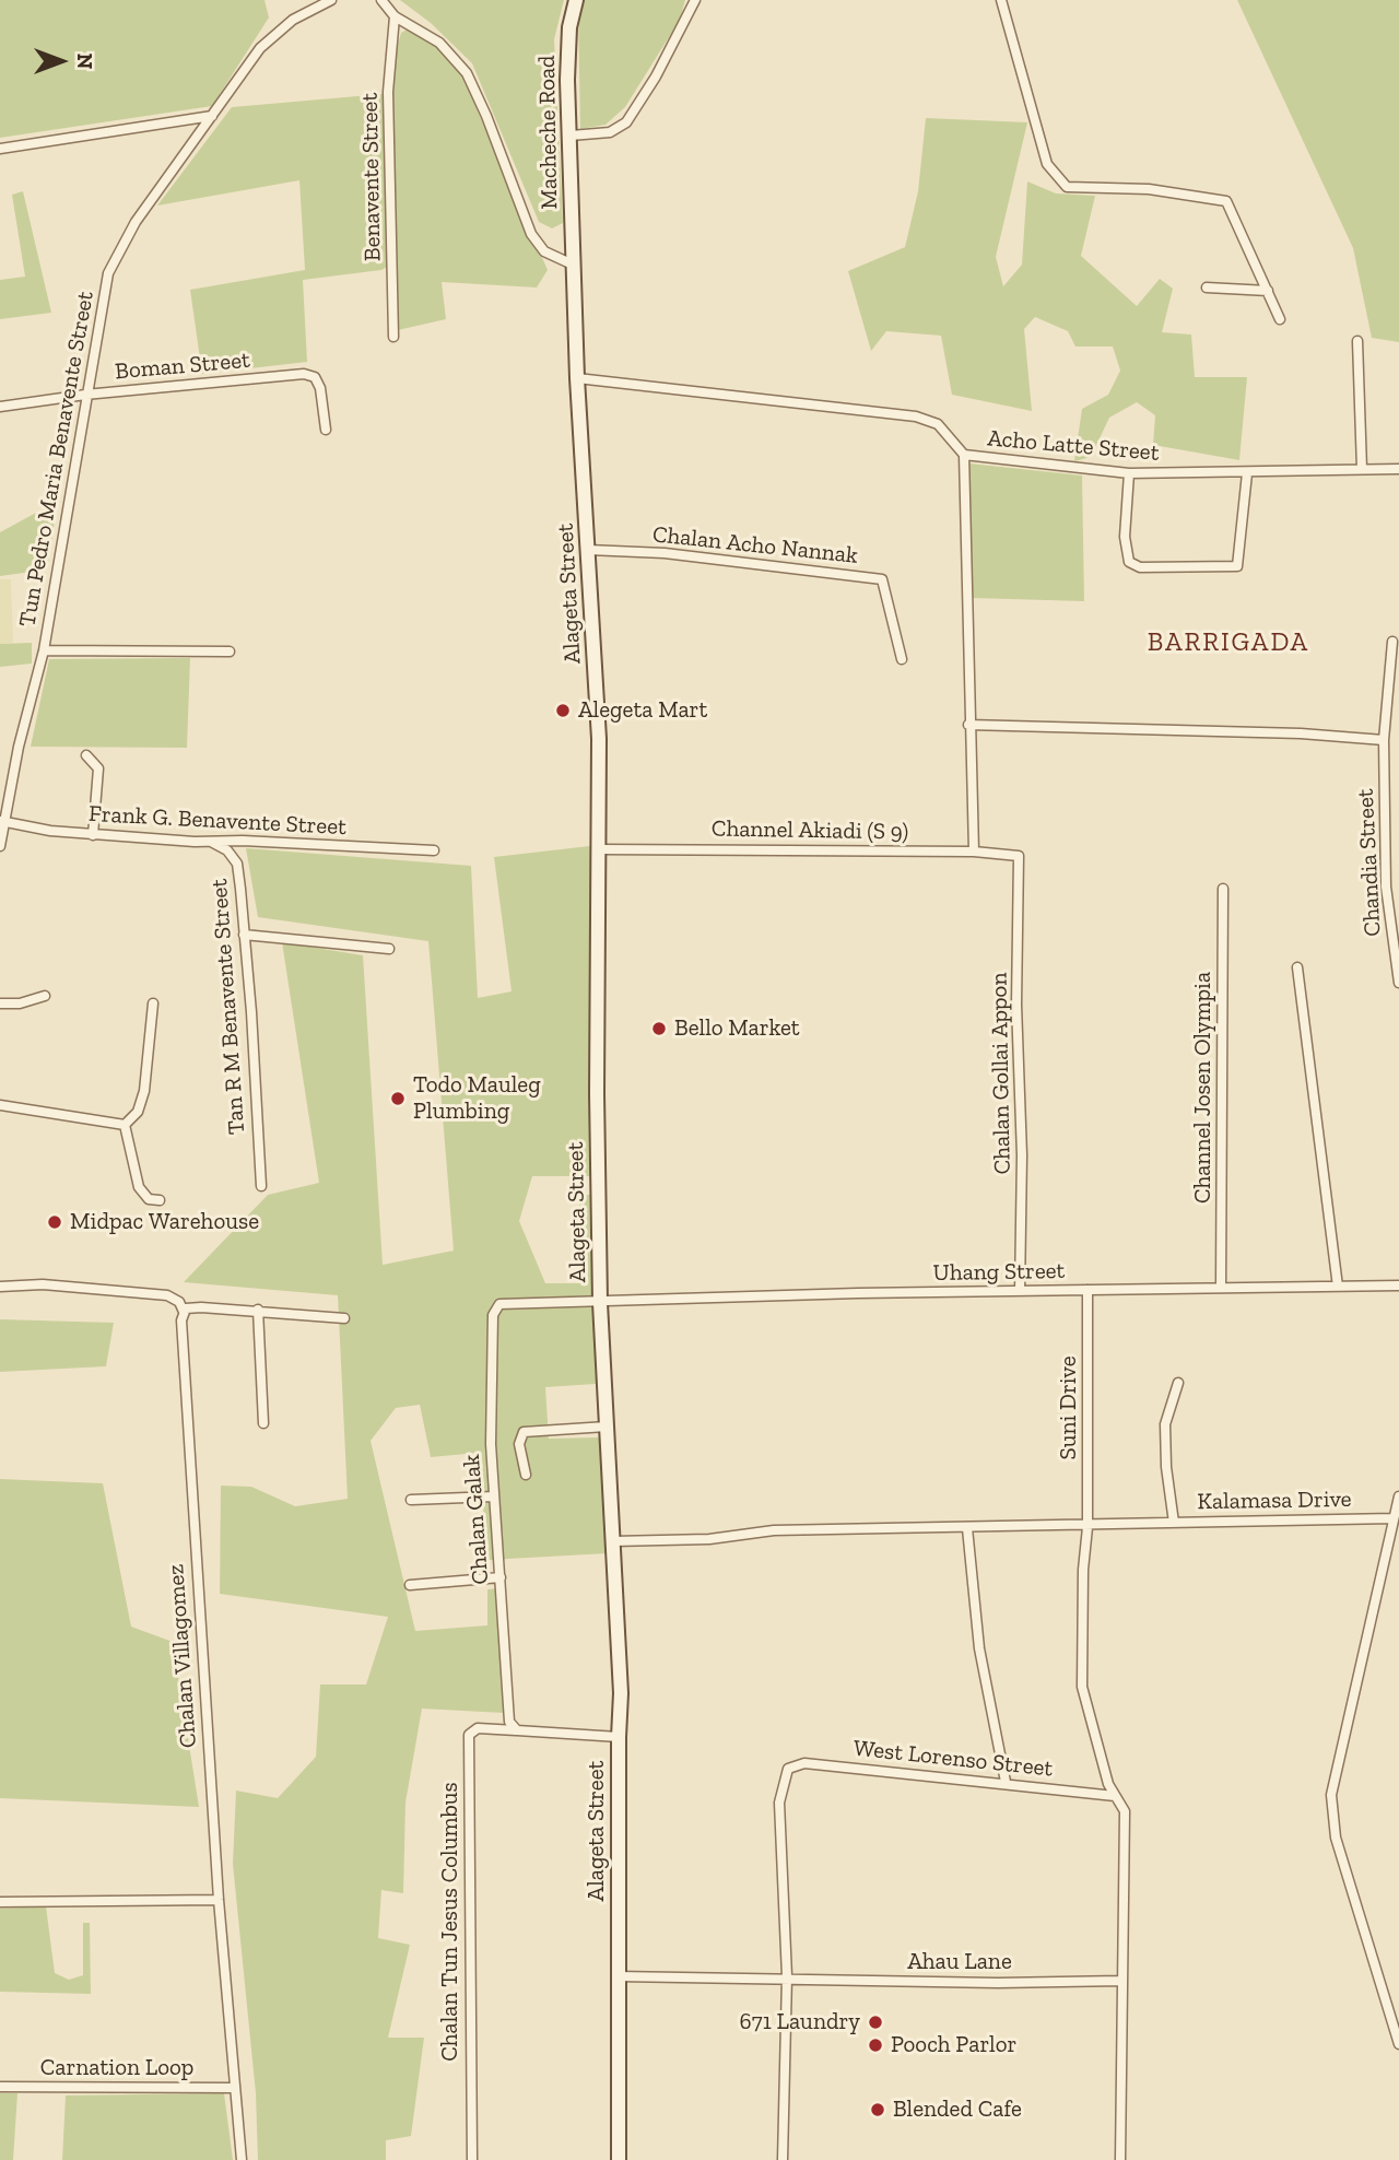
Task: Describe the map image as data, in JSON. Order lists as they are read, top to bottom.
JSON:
{
  "streets": {
    "main road": ["Macheche Road", "Alageta Street"],
    "street": [
      "Benavente Street",
      "Boman Street",
      "Acho Latte Street",
      "Tun Pedro Maria Benavente Street",
      "Chalan Acho Nannak",
      "Frank G. Benavente Street",
      "Channel Akiadi (S 9)",
      "Chandia Street",
      "Tan R M Benavente Street",
      "Chalan Gollai Appon",
      "Channel Josen Olympia",
      "Uhang Street",
      "Suni Drive",
      "Kalamasa Drive",
      "Chalan Galak",
      "Chalan Villagomez",
      "West Lorenso Street",
      "Chalan Tun Jesus Columbus",
      "Ahau Lane",
      "Carnation Loop"
    ]
  },
  "crossings": [
    ["Macheche Road", "Alageta Street"],
    ["Boman Street", "Tun Pedro Maria Benavente Street"],
    ["Acho Latte Street", "Alageta Street"],
    ["Tun Pedro Maria Benavente Street", "Frank G. Benavente Street"],
    ["Chalan Acho Nannak", "Alageta Street"],
    ["Alageta Street", "Channel Akiadi (S 9)"],
    ["Alageta Street", "Uhang Street"],
    ["Alageta Street", "Kalamasa Drive"],
    ["Alageta Street", "Chalan Galak"],
    ["Alageta Street", "Ahau Lane"],
    ["Frank G. Benavente Street", "Tan R M Benavente Street"],
    ["Channel Akiadi (S 9)", "Chalan Gollai Appon"],
    ["Chalan Gollai Appon", "Uhang Street"],
    ["Channel Josen Olympia", "Uhang Street"],
    ["Uhang Street", "Suni Drive"],
    ["Uhang Street", "Chalan Galak"],
    ["Suni Drive", "Kalamasa Drive"],
    ["Suni Drive", "West Lorenso Street"],
    ["Suni Drive", "Ahau Lane"],
    ["Chalan Galak", "Chalan Tun Jesus Columbus"],
    ["Chalan Villagomez", "Carnation Loop"],
    ["West Lorenso Street", "Ahau Lane"]
  ],
  "districts": ["BARRIGADA"],
  "places": [
    "Alegeta Mart",
    "Bello Market",
    "Todo Mauleg Plumbing",
    "Midpac Warehouse",
    "671 Laundry",
    "Pooch Parlor",
    "Blended Cafe"
  ],
  "north": "right"
}
